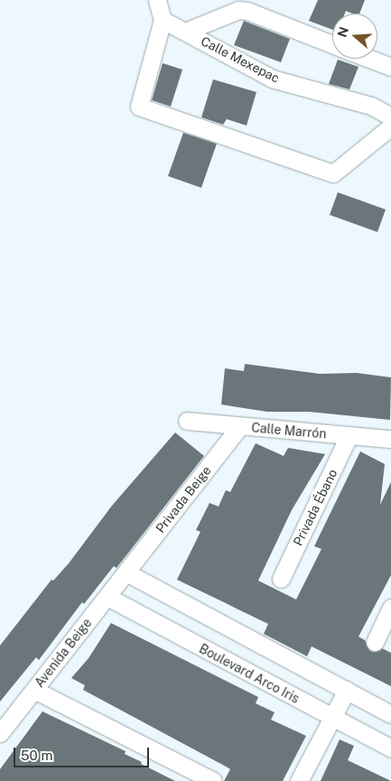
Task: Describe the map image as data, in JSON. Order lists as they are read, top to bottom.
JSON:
{
  "streets": {
    "street": [
      "Calle Mexepac",
      "Calle Marrón",
      "Privada Beige",
      "Privada Ébano",
      "Avenida Beige",
      "Boulevard Arco Iris"
    ]
  },
  "crossings": [
    ["Calle Marrón", "Privada Beige"],
    ["Calle Marrón", "Privada Ébano"],
    ["Privada Beige", "Avenida Beige"],
    ["Avenida Beige", "Boulevard Arco Iris"]
  ],
  "scale_bar": "50 m",
  "north": "left"
}
